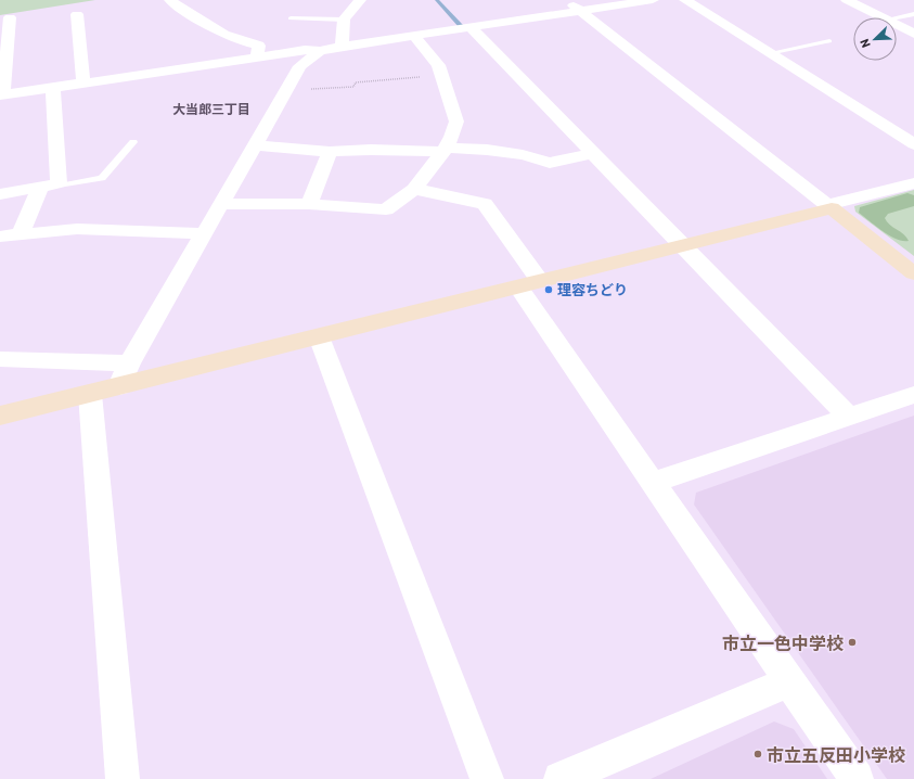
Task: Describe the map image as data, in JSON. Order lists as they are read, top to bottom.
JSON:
{
  "districts": ["大当郎三丁目"],
  "places": ["理容ちどり", "市立一色中学校", "市立五反田小学校"],
  "north": "bottom left"
}
